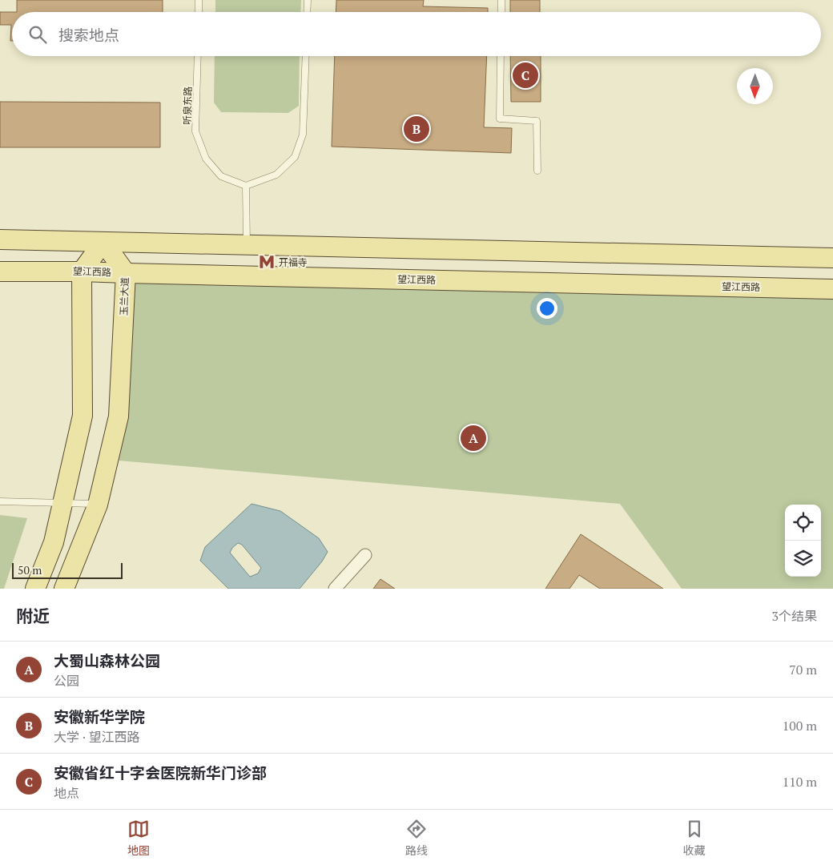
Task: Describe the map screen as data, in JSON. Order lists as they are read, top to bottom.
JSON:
{
  "streets": {
    "main road": ["望江西路", "玉兰大道"],
    "lane": ["听泉东路"]
  },
  "crossings": [
    ["望江西路", "玉兰大道"]
  ],
  "places": {
    "metro station": ["开福寺"]
  },
  "scale_bar": "50 m",
  "north": "bottom",
  "page": {
    "search": "搜索地点",
    "pins": ["C", "B", "A"],
    "scale": "50 m",
    "heading": ["附近", "3个结果"],
    "list": [
      {
        "mark": "A",
        "name": "大蜀山森林公园",
        "note": "公园",
        "value": "70 m"
      },
      {
        "mark": "B",
        "name": "安徽新华学院",
        "note": "大学 · 望江西路",
        "value": "100 m"
      },
      {
        "mark": "C",
        "name": "安徽省红十字会医院新华门诊部",
        "note": "地点",
        "value": "110 m"
      }
    ],
    "nav": ["地图", "路线", "收藏"]
  }
}
